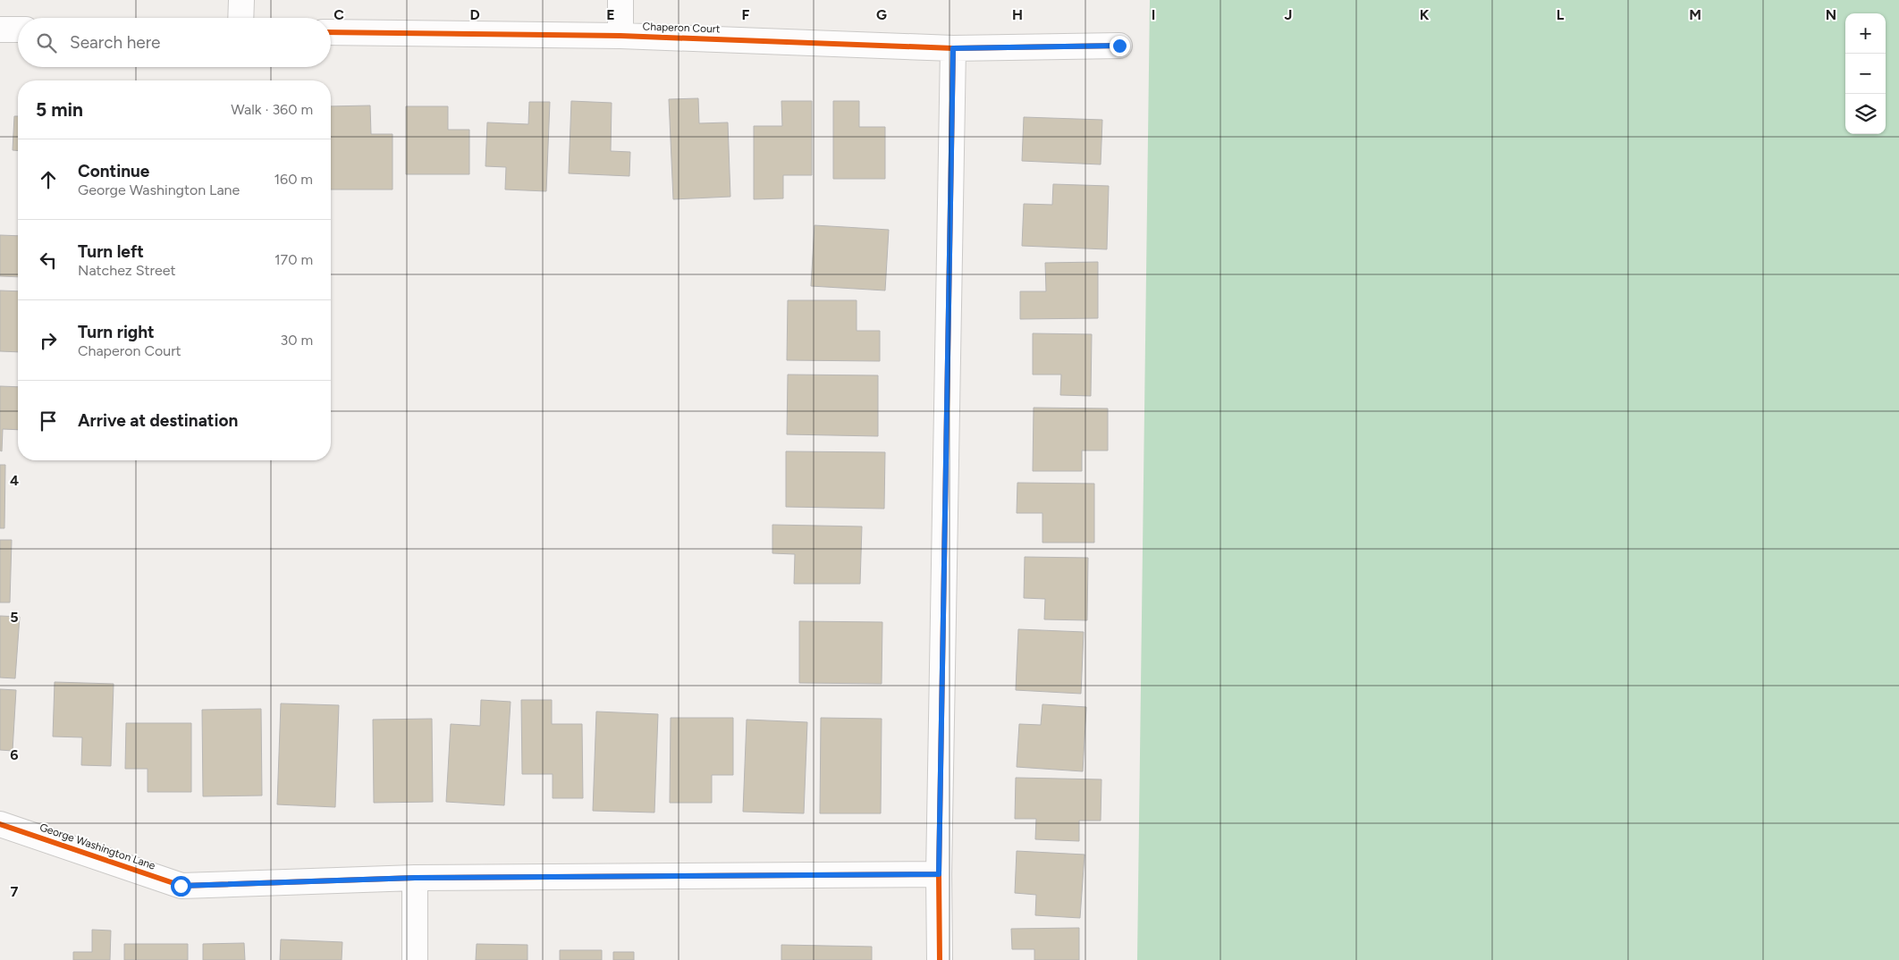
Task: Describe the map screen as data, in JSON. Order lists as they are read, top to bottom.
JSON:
{
  "streets": {
    "street": ["Chaperon Court", "George Washington Lane"]
  },
  "page": {
    "map_buttons": ["+", "−"],
    "search": "Search here",
    "heading": ["5 min", "Walk · 360 m"],
    "list": [
      ["Continue", "George Washington Lane", "160 m"],
      ["Turn left", "Natchez Street", "170 m"],
      ["Turn right", "Chaperon Court", "30 m"],
      "Arrive at destination"
    ]
  },
  "grid": {
    "columns": [
      "C",
      "D",
      "E",
      "F",
      "G",
      "H",
      "I",
      "J",
      "K",
      "L",
      "M",
      "N"
    ],
    "rows": [
      "4",
      "5",
      "6",
      "7"
    ]
  }
}
